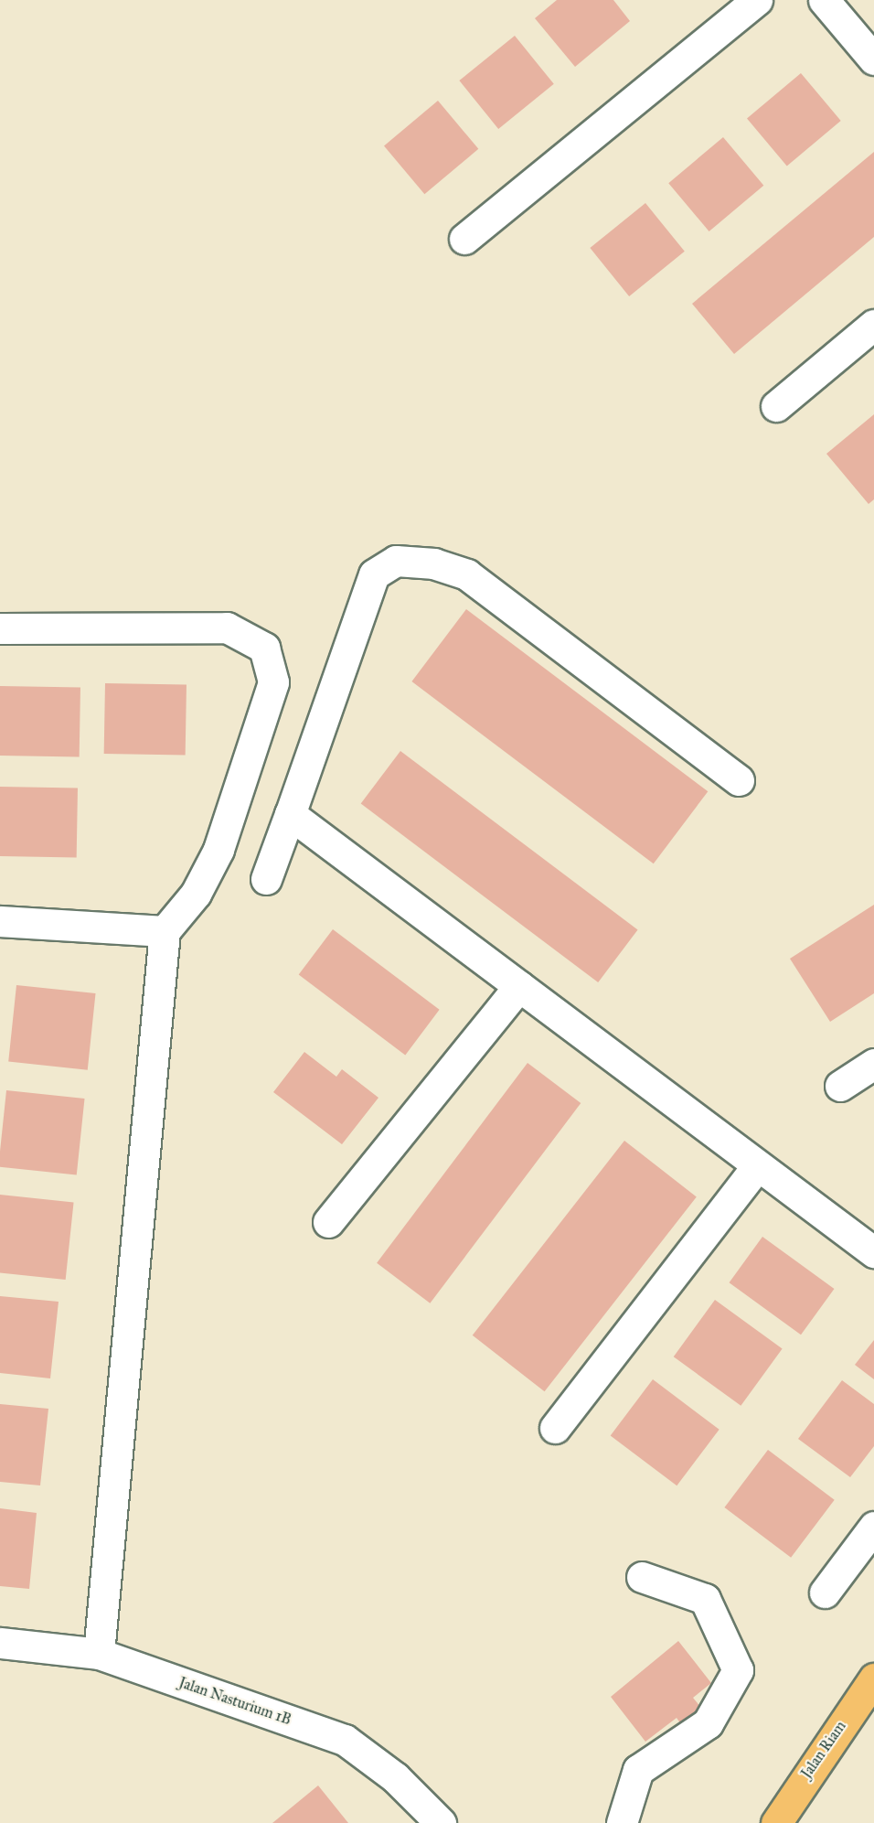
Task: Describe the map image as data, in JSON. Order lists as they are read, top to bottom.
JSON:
{
  "streets": {
    "main road": ["Jalan Riam"],
    "street": ["Jalan Nasturium 1B"]
  }
}
